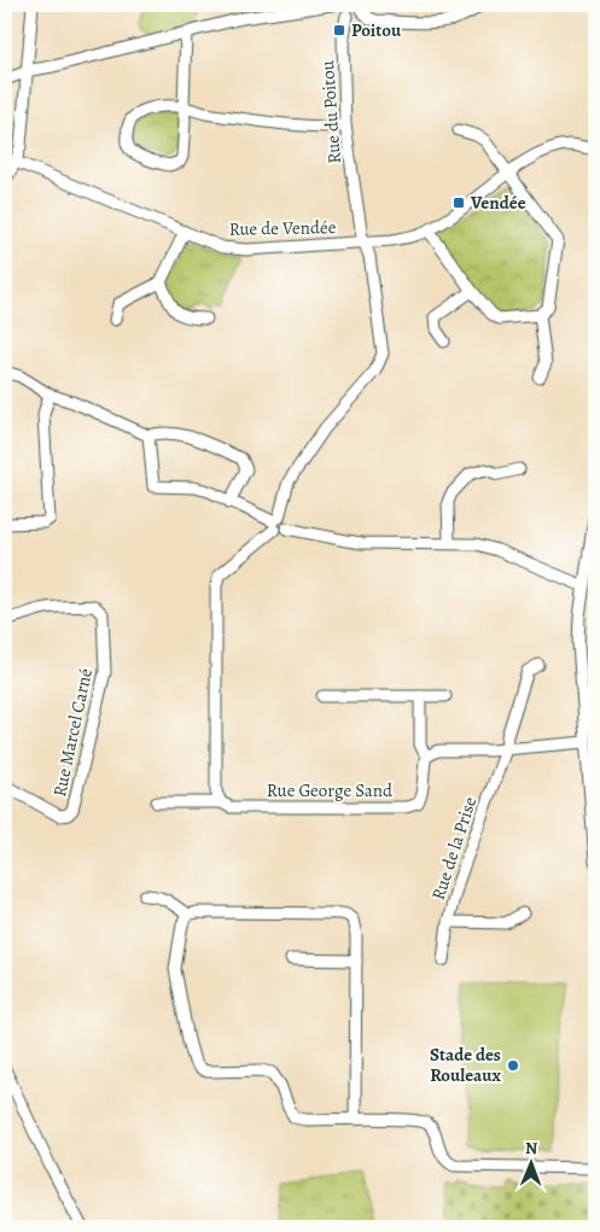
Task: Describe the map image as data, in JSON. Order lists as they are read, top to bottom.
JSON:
{
  "streets": {
    "street": [
      "Rue du Poitou",
      "Rue de Vendée",
      "Rue Marcel Carné",
      "Rue George Sand",
      "Rue de la Prise"
    ]
  },
  "crossings": [
    ["Rue du Poitou", "Rue de Vendée"]
  ],
  "places": {
    "transit": ["Poitou", "Vendée"],
    "other": ["Stade des Rouleaux"]
  },
  "north": "top"
}
